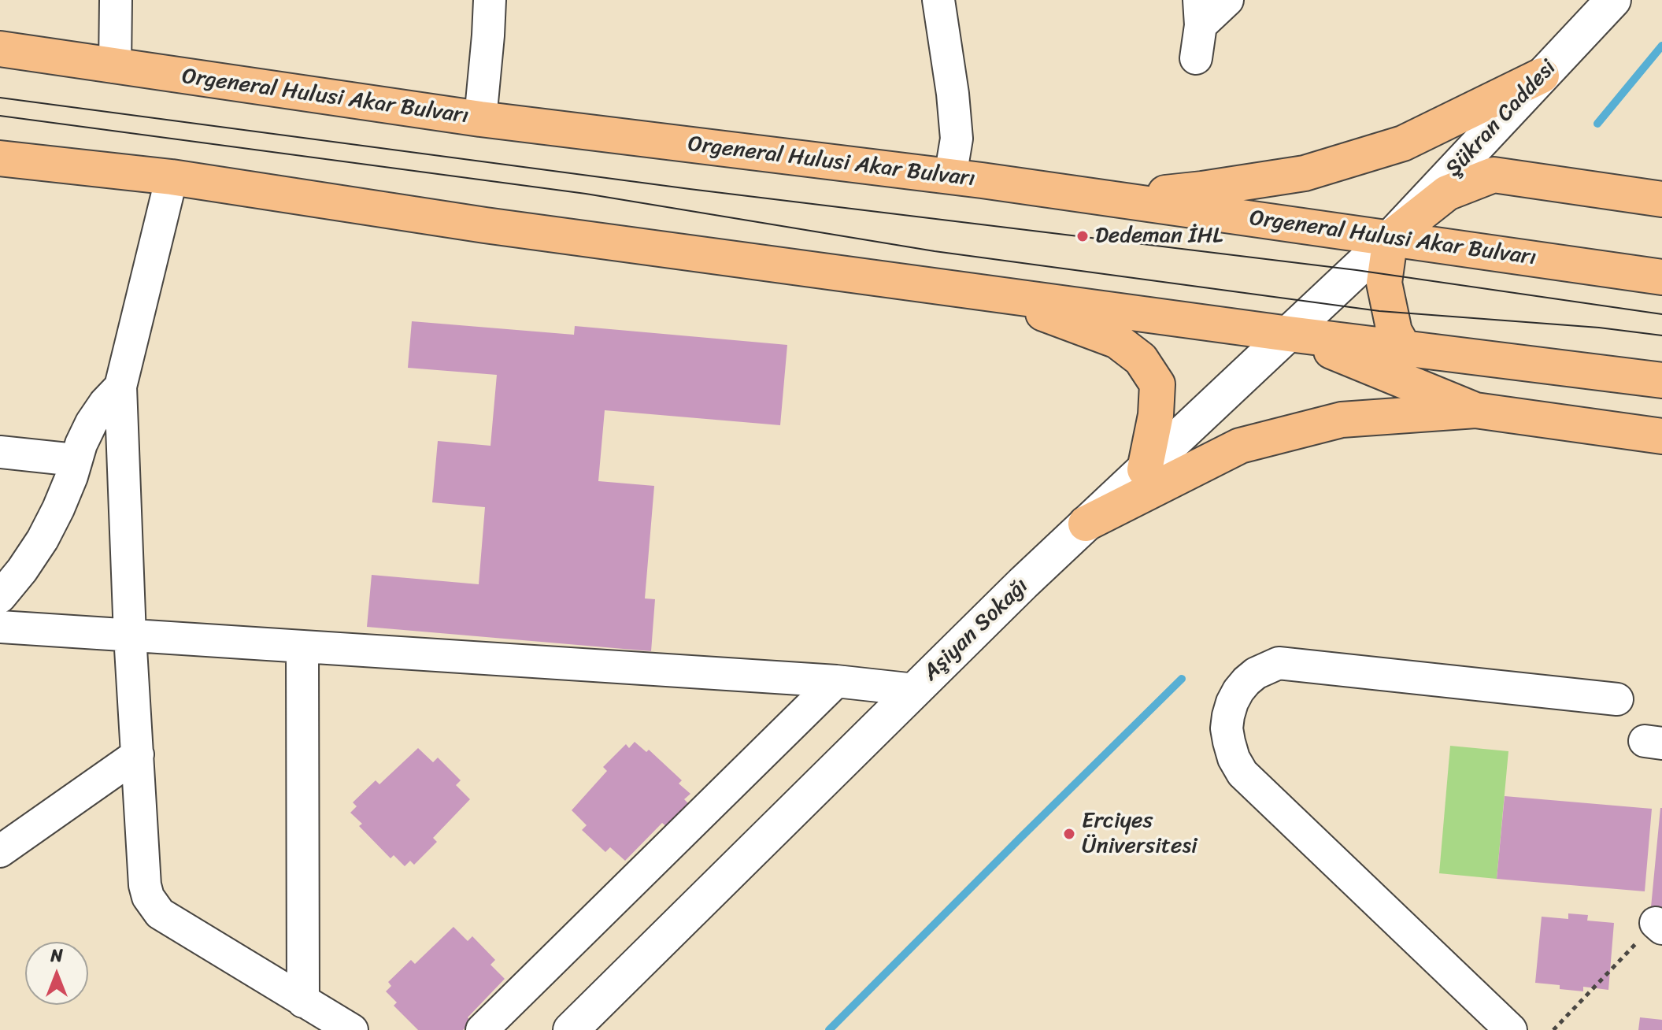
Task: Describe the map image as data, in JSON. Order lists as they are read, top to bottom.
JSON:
{
  "streets": {
    "main road": ["Orgeneral Hulusi Akar Bulvarı"],
    "street": ["Şükran Caddesi", "Aşiyan Sokağı"]
  },
  "crossings": [
    ["Orgeneral Hulusi Akar Bulvarı", "Şükran Caddesi"],
    ["Orgeneral Hulusi Akar Bulvarı", "Aşiyan Sokağı"],
    ["Şükran Caddesi", "Aşiyan Sokağı"]
  ],
  "places": ["Dedeman İHL", "Erciyes Üniversitesi"],
  "north": "top"
}
